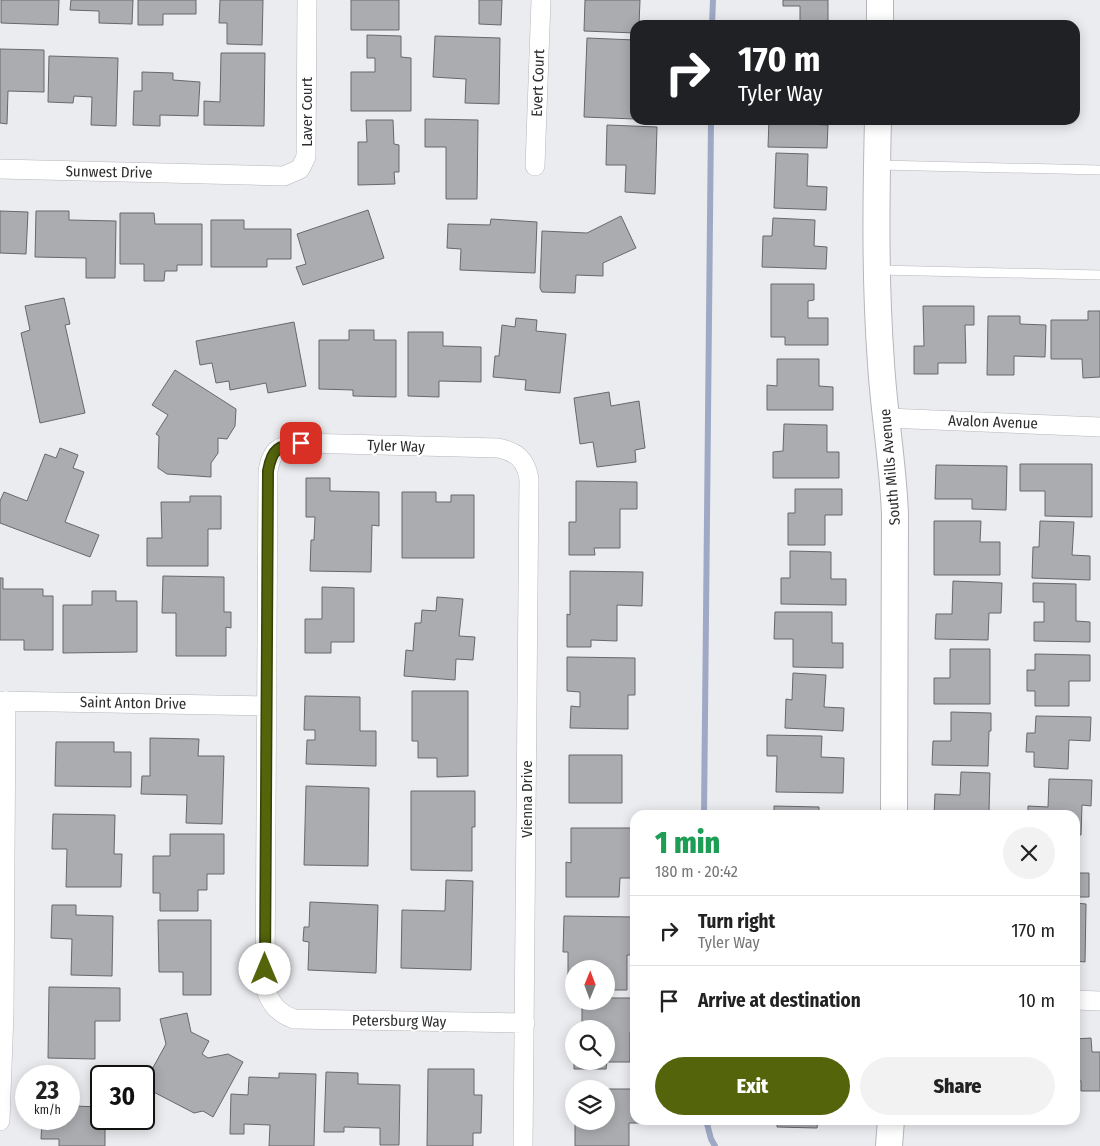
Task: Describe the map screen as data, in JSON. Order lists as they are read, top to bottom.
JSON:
{
  "streets": {
    "street": [
      "Evert Court",
      "Laver Court",
      "Sunwest Drive",
      "Avalon Avenue",
      "Tyler Way",
      "South Mills Avenue",
      "Saint Anton Drive",
      "Vienna Drive",
      "Petersburg Way"
    ]
  },
  "crossings": [
    ["Laver Court", "Sunwest Drive"],
    ["Avalon Avenue", "South Mills Avenue"],
    ["Tyler Way", "Saint Anton Drive"],
    ["Tyler Way", "Vienna Drive"],
    ["Tyler Way", "Petersburg Way"],
    ["Saint Anton Drive", "Petersburg Way"],
    ["Vienna Drive", "Petersburg Way"]
  ],
  "north": "top",
  "page": {
    "turn": ["170 m", "Tyler Way"],
    "heading": ["1 min", "180 m · 20:42"],
    "list": [
      {
        "name": "Turn right",
        "note": "Tyler Way",
        "value": "170 m"
      },
      {
        "name": "Arrive at destination",
        "value": "10 m"
      }
    ],
    "buttons": ["Exit", "Share"],
    "speed": "23 km/h",
    "limit": "30"
  }
}
